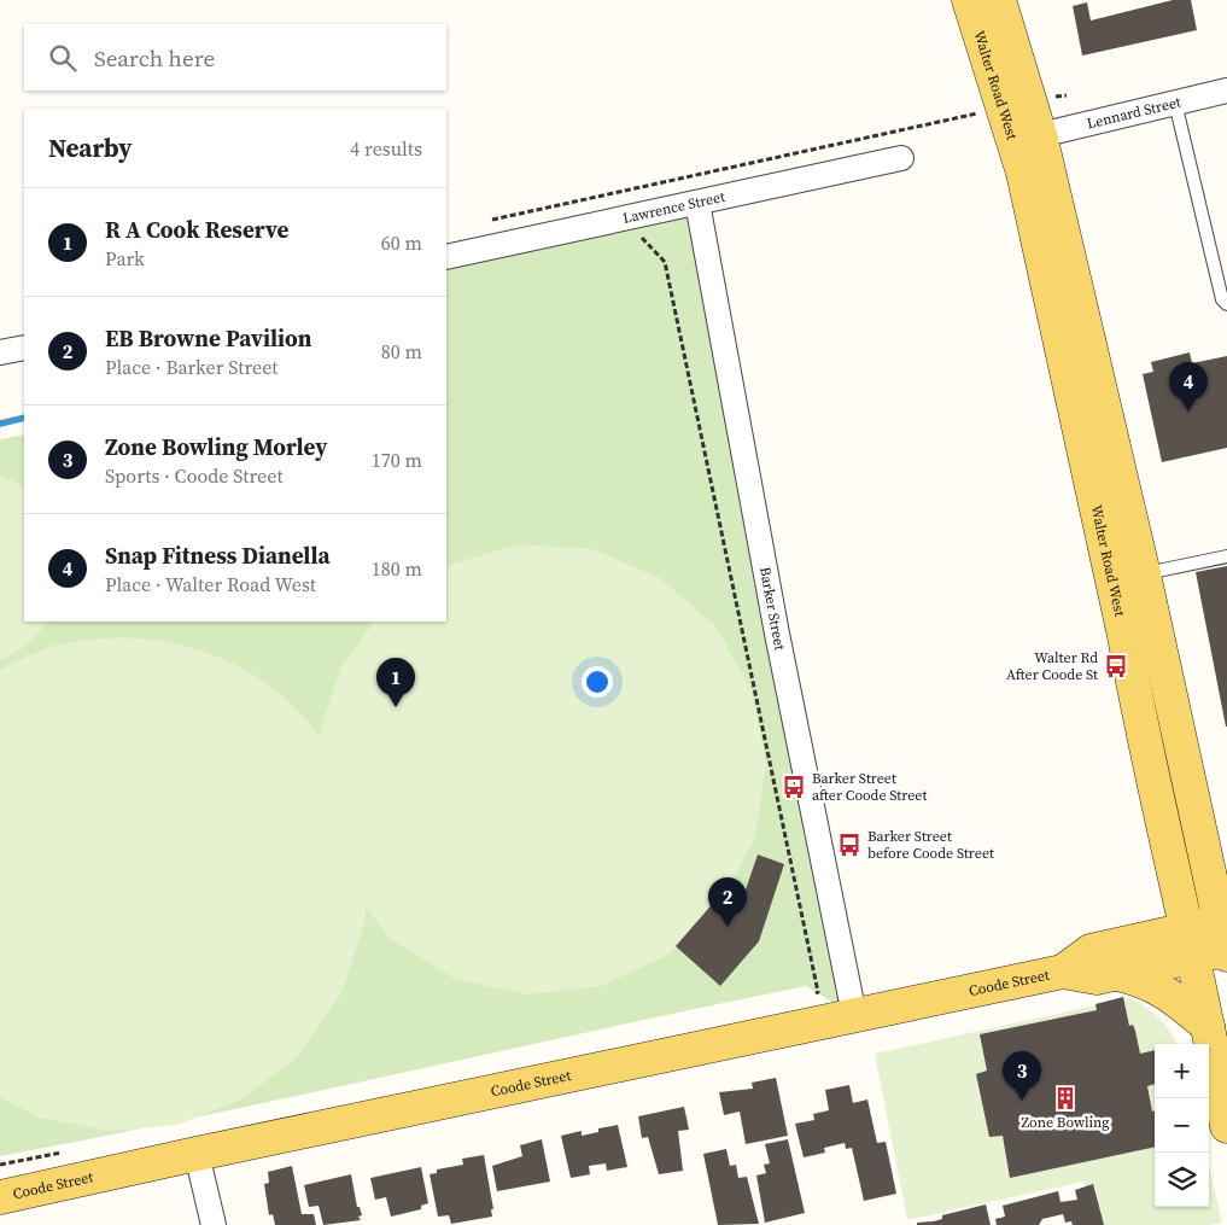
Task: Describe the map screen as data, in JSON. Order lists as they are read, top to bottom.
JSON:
{
  "streets": {
    "main road": ["Walter Road West", "Coode Street"],
    "street": ["Lennard Street", "Lawrence Street", "Barker Street"]
  },
  "crossings": [
    ["Walter Road West", "Lennard Street"],
    ["Walter Road West", "Coode Street"],
    ["Lawrence Street", "Barker Street"],
    ["Barker Street", "Coode Street"]
  ],
  "places": {
    "bus stop": ["Walter Rd After Coode St", "Barker Street after Coode Street", "Barker Street before Coode Street"],
    "building": ["Zone Bowling"]
  },
  "page": {
    "search": "Search here",
    "heading": ["Nearby", "4 results"],
    "list": [
      {
        "mark": "1",
        "name": "R A Cook Reserve",
        "note": "Park",
        "value": "60 m"
      },
      {
        "mark": "2",
        "name": "EB Browne Pavilion",
        "note": "Place · Barker Street",
        "value": "80 m"
      },
      {
        "mark": "3",
        "name": "Zone Bowling Morley",
        "note": "Sports · Coode Street",
        "value": "170 m"
      },
      {
        "mark": "4",
        "name": "Snap Fitness Dianella",
        "note": "Place · Walter Road West",
        "value": "180 m"
      }
    ],
    "pins": [
      "4",
      "1",
      "2",
      "3"
    ],
    "map_buttons": ["+", "−"]
  }
}
